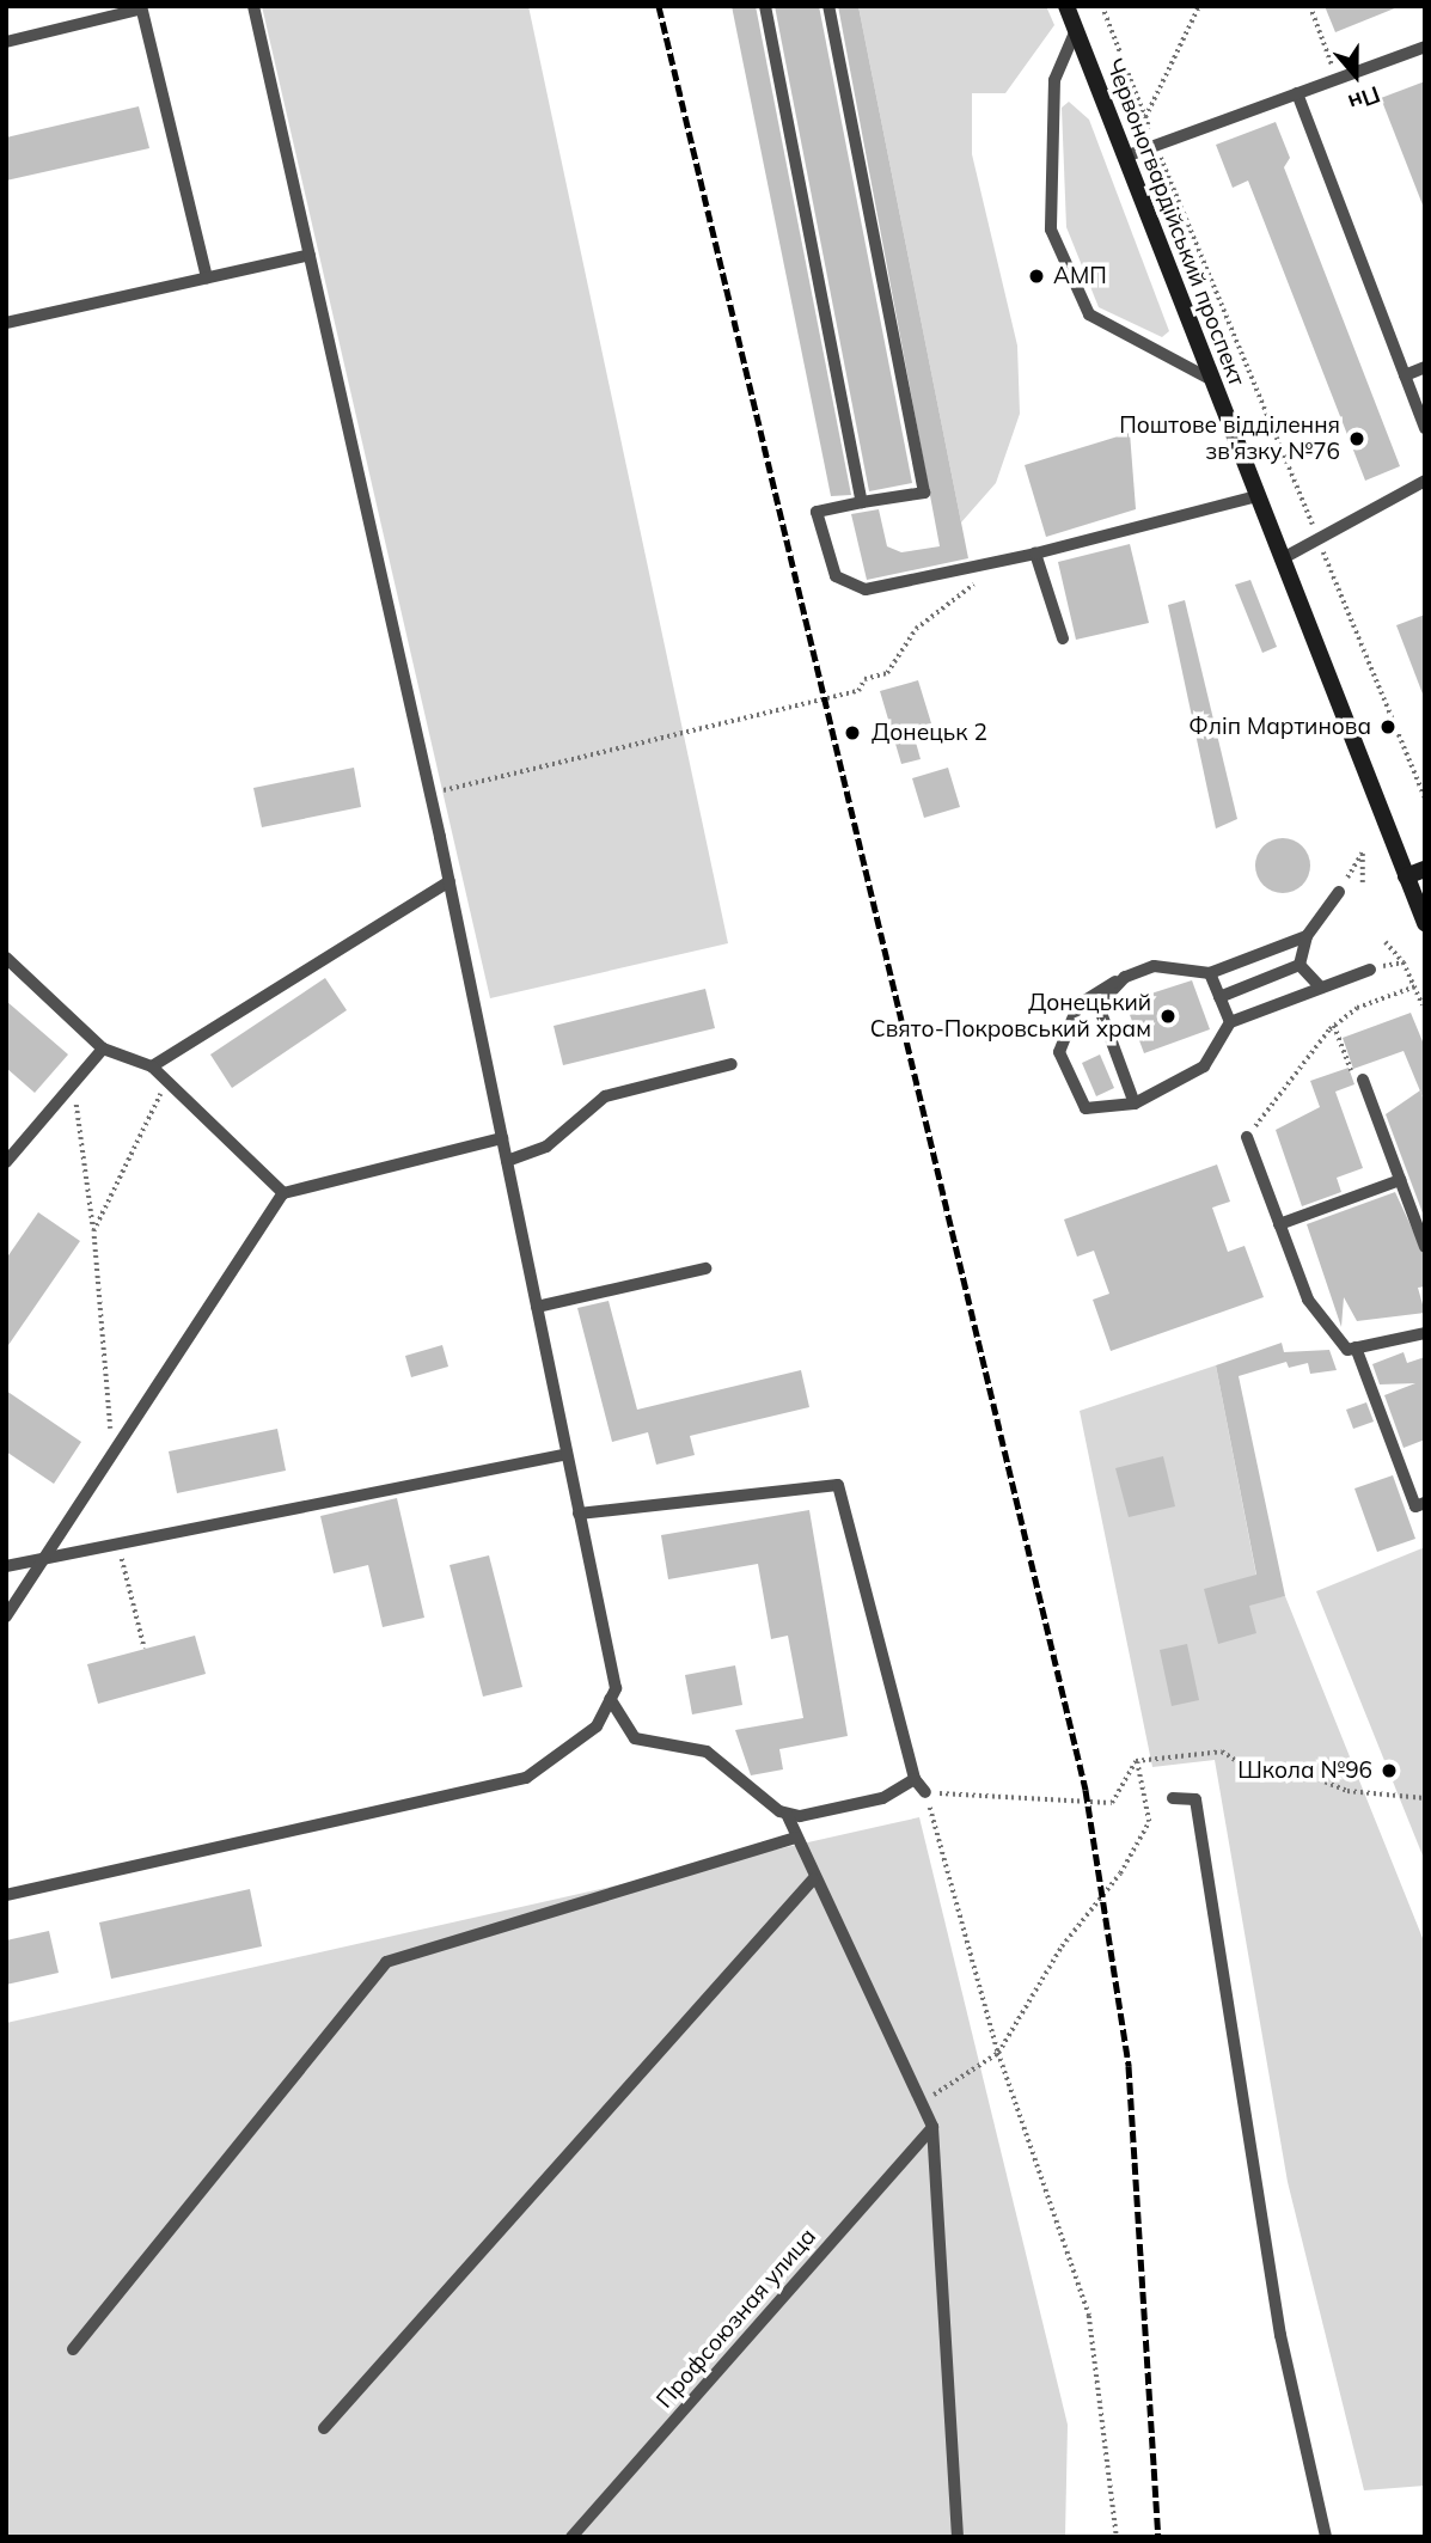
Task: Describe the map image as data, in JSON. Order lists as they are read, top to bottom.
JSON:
{
  "streets": {
    "main road": ["Червоногвардійський проспект"],
    "lane": ["Профсоюзная улица"]
  },
  "places": [
    "АМП",
    "Поштове відділення зв'язку №76",
    "Фліп Мартинова",
    "Донецьк 2",
    "Донецький Свято-Покровський храм",
    "Школа №96"
  ],
  "north": "bottom"
}
